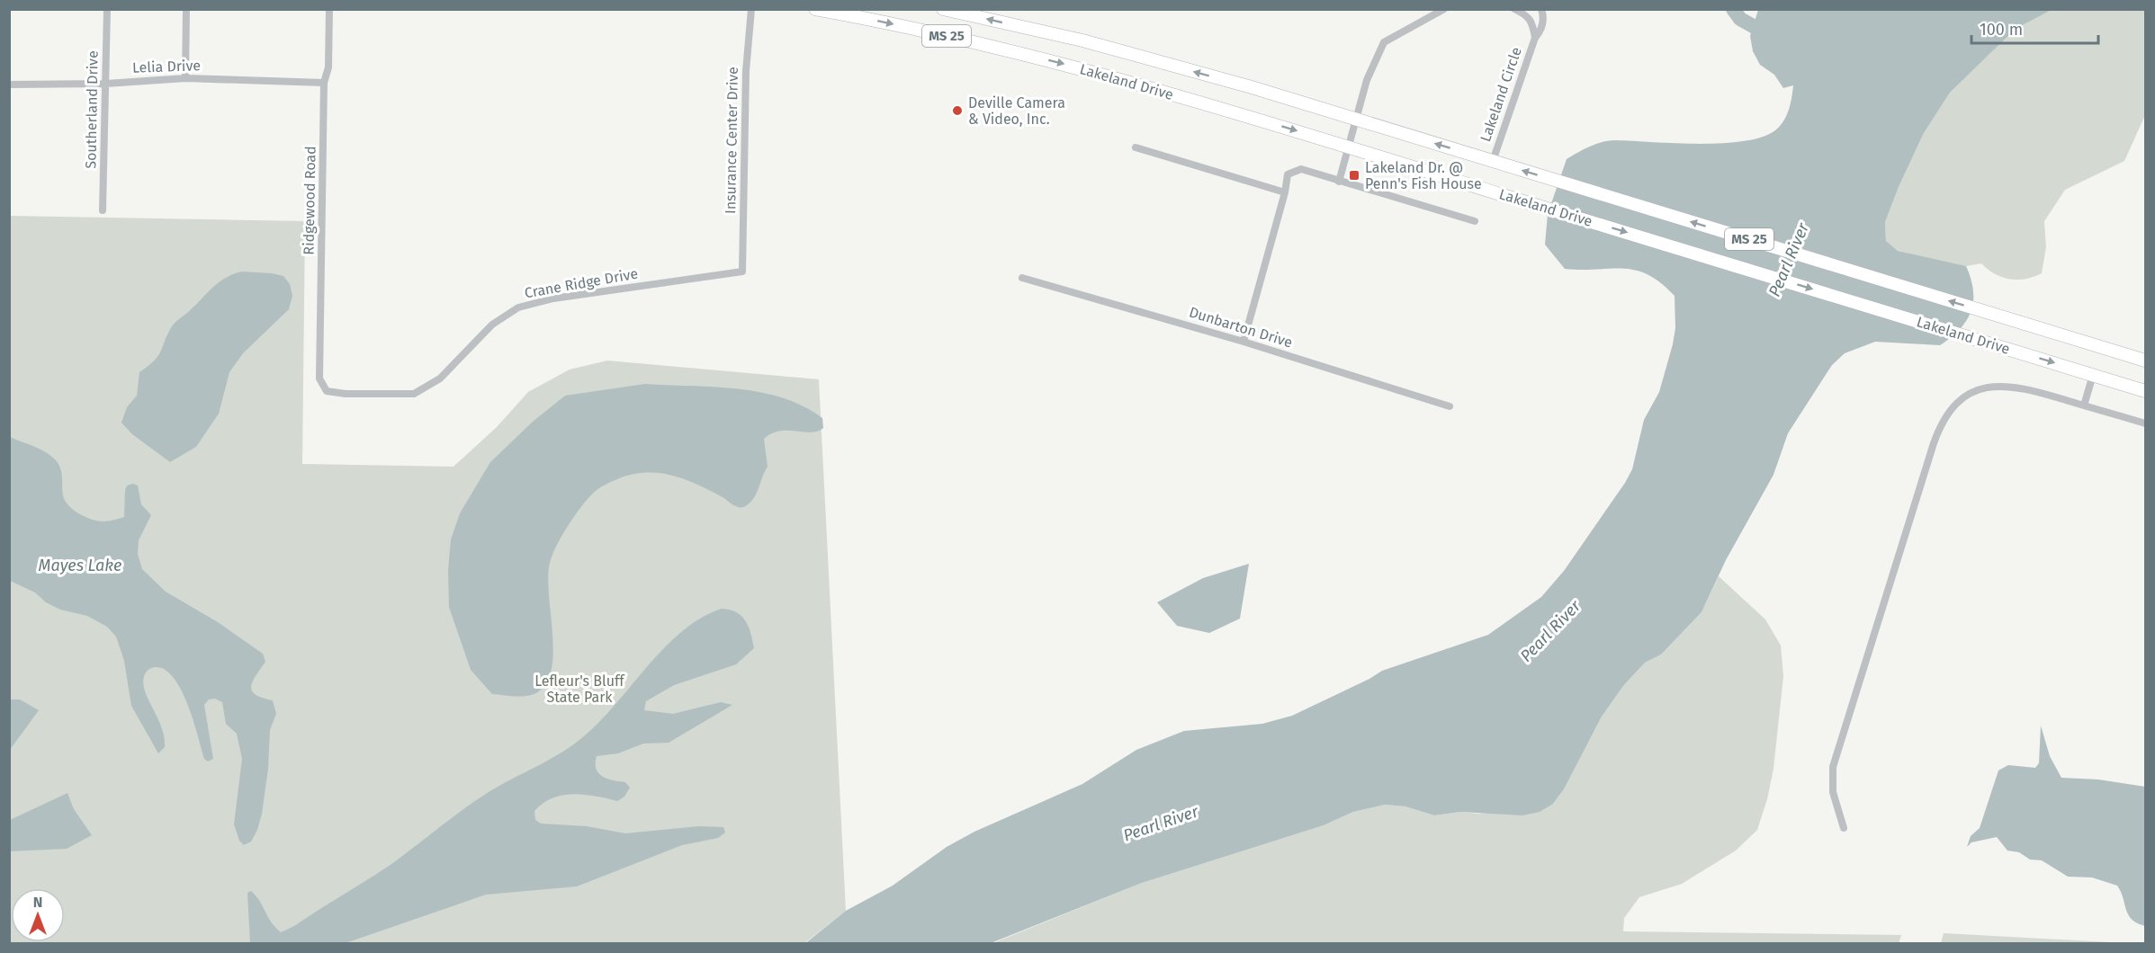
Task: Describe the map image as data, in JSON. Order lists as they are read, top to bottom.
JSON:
{
  "streets": {
    "highway": ["MS 25", "Lakeland Drive"],
    "street": [
      "Lelia Drive",
      "Lakeland Circle",
      "Southerland Drive",
      "Insurance Center Drive",
      "Ridgewood Road",
      "Crane Ridge Drive",
      "Dunbarton Drive"
    ]
  },
  "crossings": [
    ["Lelia Drive", "Southerland Drive"],
    ["Lelia Drive", "Ridgewood Road"],
    ["Lakeland Drive", "Lakeland Circle"],
    ["Insurance Center Drive", "Crane Ridge Drive"],
    ["Ridgewood Road", "Crane Ridge Drive"]
  ],
  "water": ["Pearl River", "Mayes Lake"],
  "parks": ["Lefleur's Bluff State Park"],
  "places": {
    "other": ["Deville Camera & Video, Inc."],
    "transit": ["Lakeland Dr. @ Penn's Fish House"]
  },
  "scale_bar": "100 m",
  "north": "top"
}
